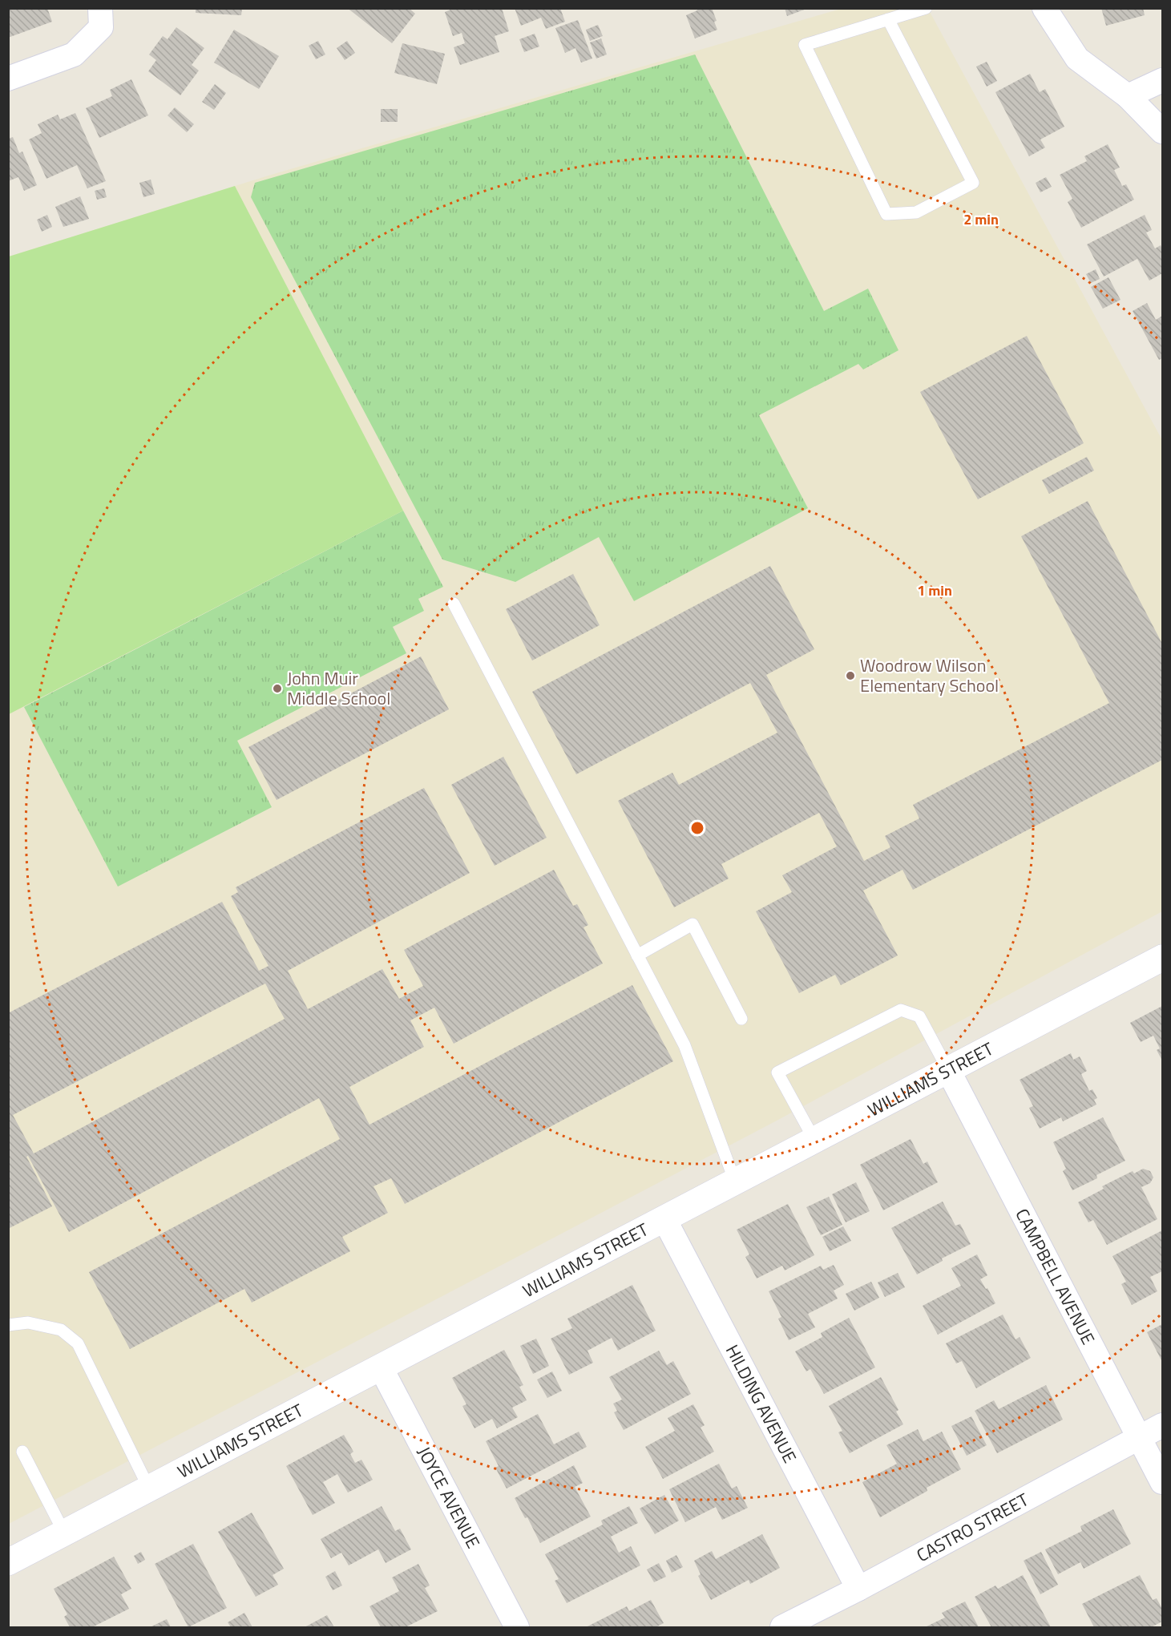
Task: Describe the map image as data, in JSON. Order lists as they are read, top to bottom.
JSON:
{
  "streets": {
    "street": [
      "WILLIAMS STREET",
      "CAMPBELL AVENUE",
      "HILDING AVENUE",
      "JOYCE AVENUE",
      "CASTRO STREET"
    ]
  },
  "crossings": [
    ["WILLIAMS STREET", "CAMPBELL AVENUE"],
    ["WILLIAMS STREET", "HILDING AVENUE"],
    ["WILLIAMS STREET", "JOYCE AVENUE"],
    ["CAMPBELL AVENUE", "CASTRO STREET"],
    ["HILDING AVENUE", "CASTRO STREET"]
  ],
  "places": ["Woodrow Wilson Elementary School", "John Muir Middle School"],
  "rings": ["2 min", "1 min"]
}
